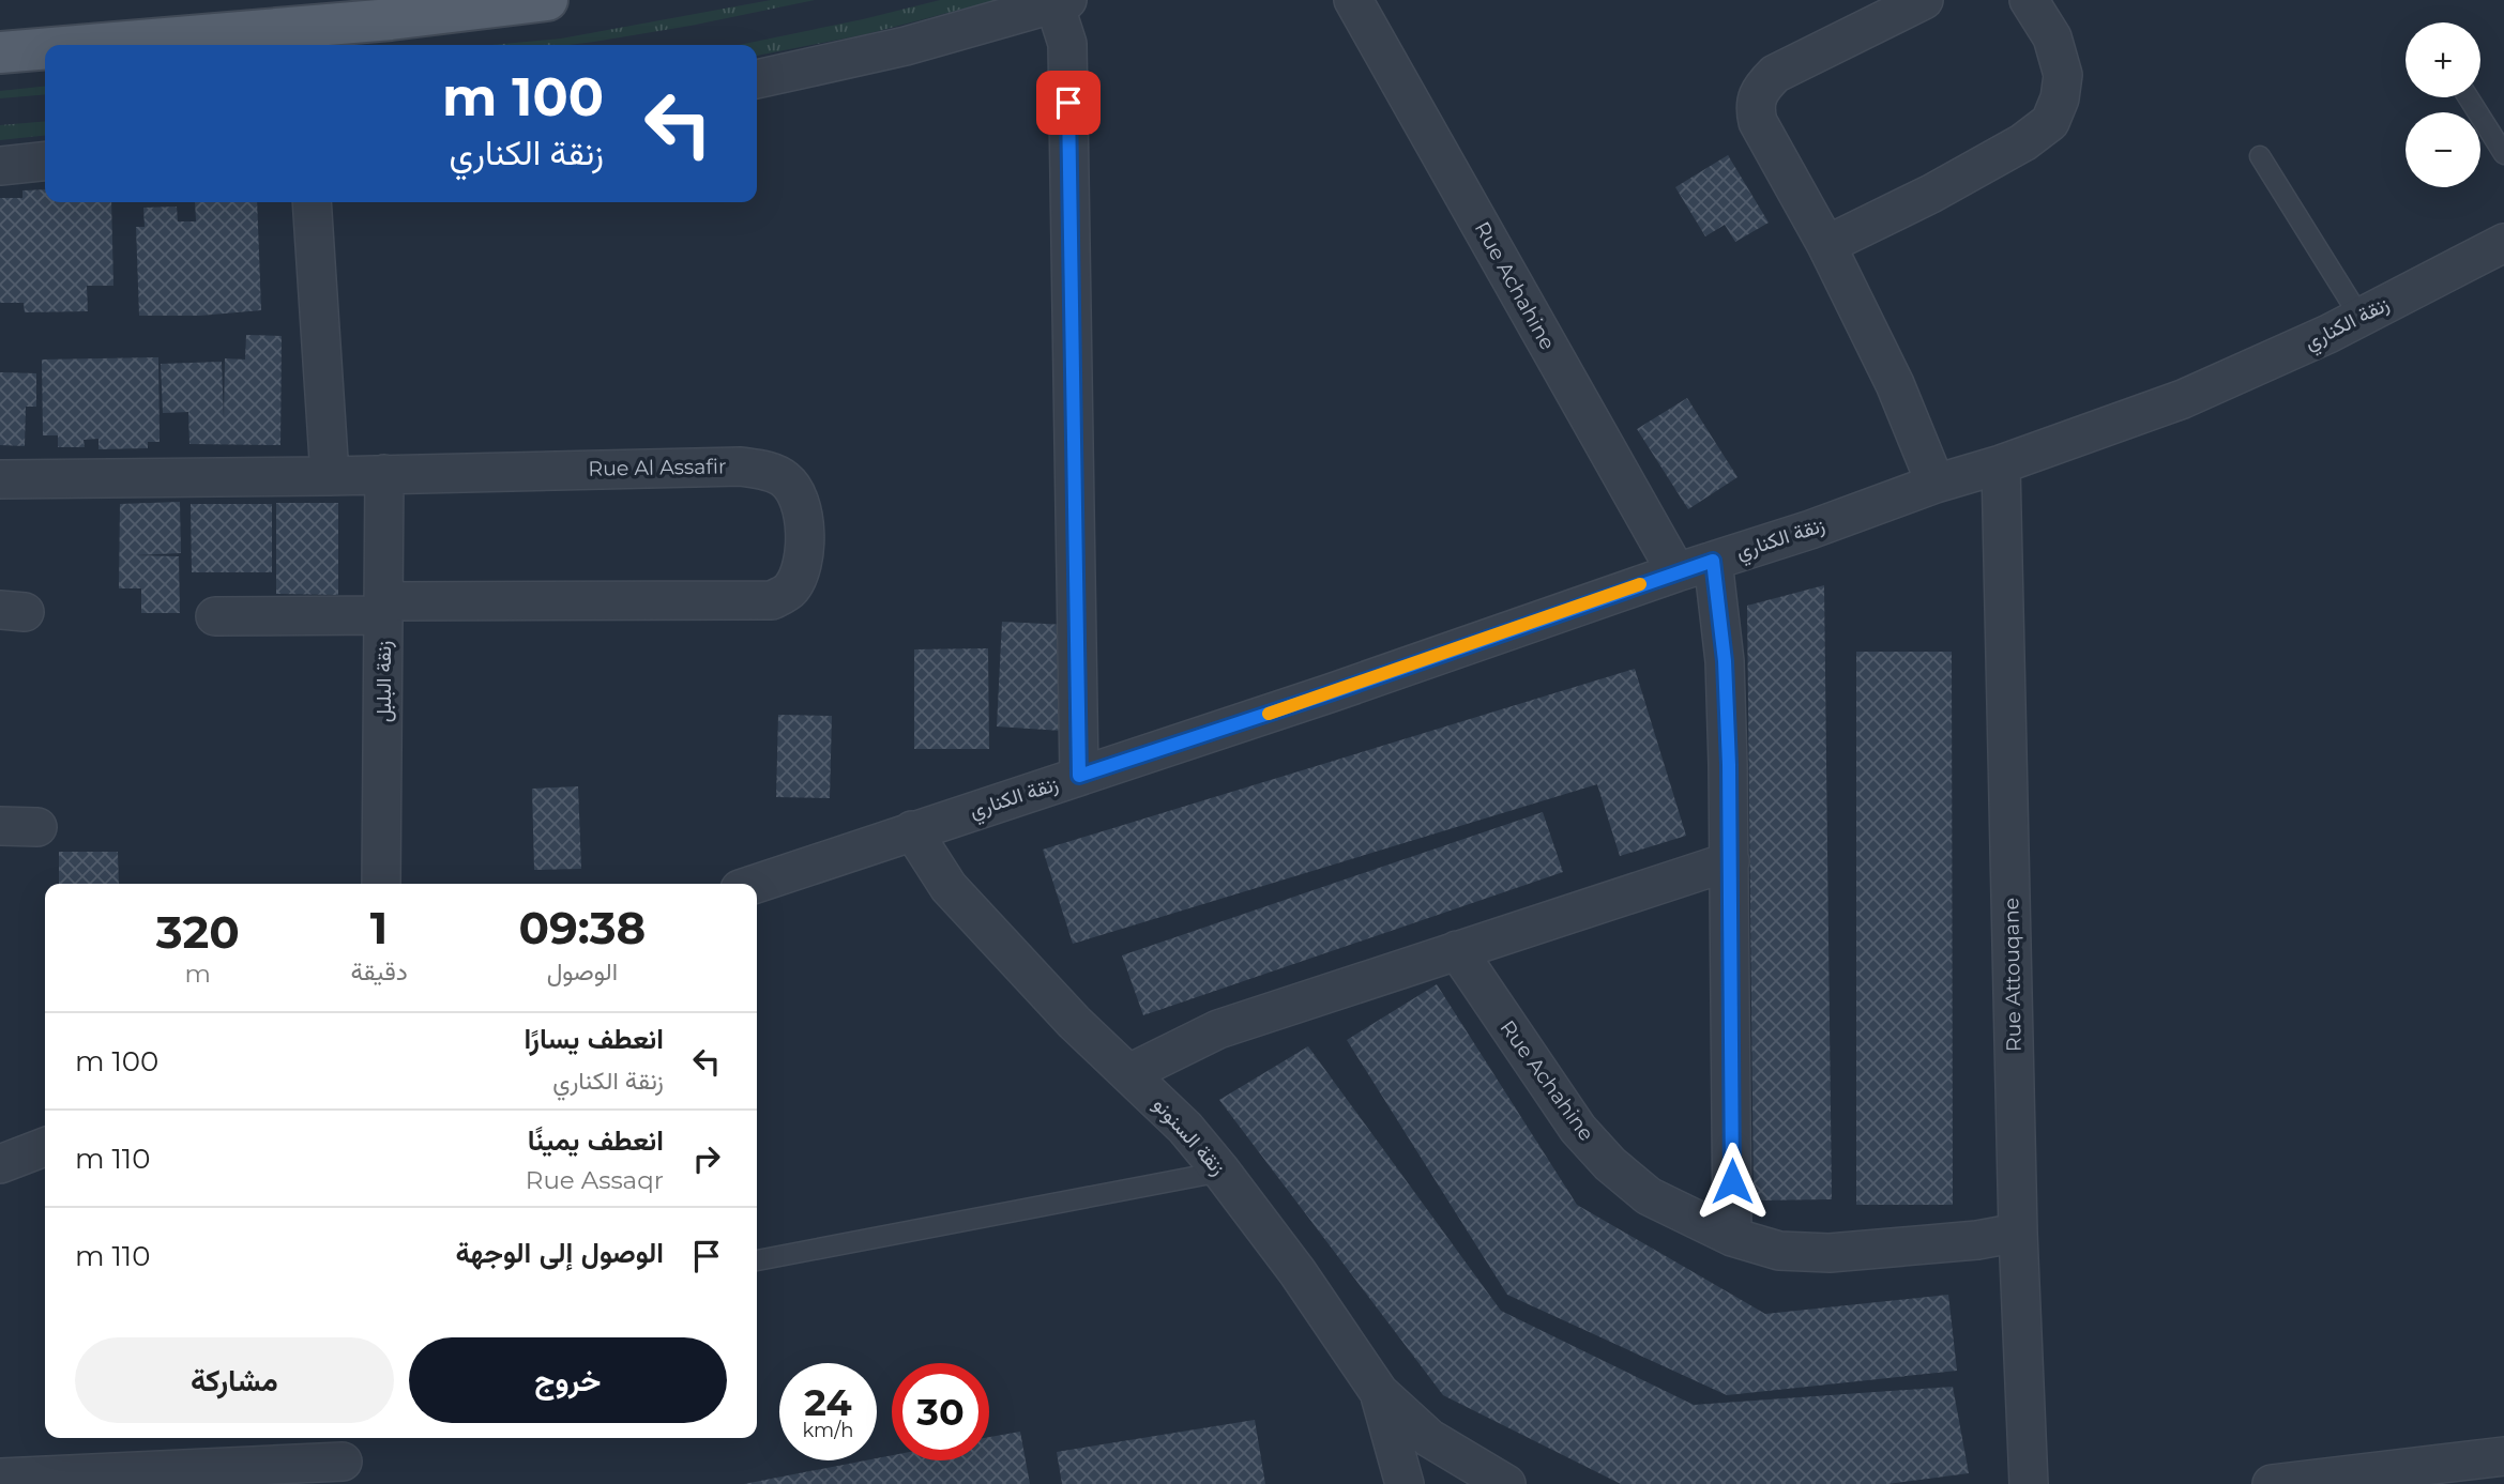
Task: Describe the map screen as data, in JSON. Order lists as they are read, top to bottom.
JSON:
{
  "streets": {
    "street": [
      "Rue Achahine",
      "زنقة الكناري",
      "Rue Al Assafir",
      "زنقة البلبل",
      "Rue Attouqane",
      "زنقة السنونو"
    ]
  },
  "crossings": [
    ["Rue Achahine", "زنقة الكناري"],
    ["Rue Achahine", "Rue Attouqane"],
    ["زنقة الكناري", "Rue Attouqane"],
    ["زنقة الكناري", "زنقة السنونو"],
    ["Rue Al Assafir", "زنقة البلبل"]
  ],
  "page": {
    "map_buttons": ["+", "−"],
    "turn": ["100 m", "زنقة الكناري"],
    "eta": [
      "09:38",
      "الوصول",
      "1",
      "دقيقة",
      "320",
      "m"
    ],
    "list": [
      {
        "name": "انعطف يسارًا",
        "note": "زنقة الكناري",
        "value": "100 m"
      },
      {
        "name": "انعطف يمينًا",
        "note": "Rue Assaqr",
        "value": "110 m"
      },
      {
        "name": "الوصول إلى الوجهة",
        "value": "110 m"
      }
    ],
    "buttons": ["خروج", "مشاركة"],
    "speed": "24 km/h",
    "limit": "30"
  }
}
